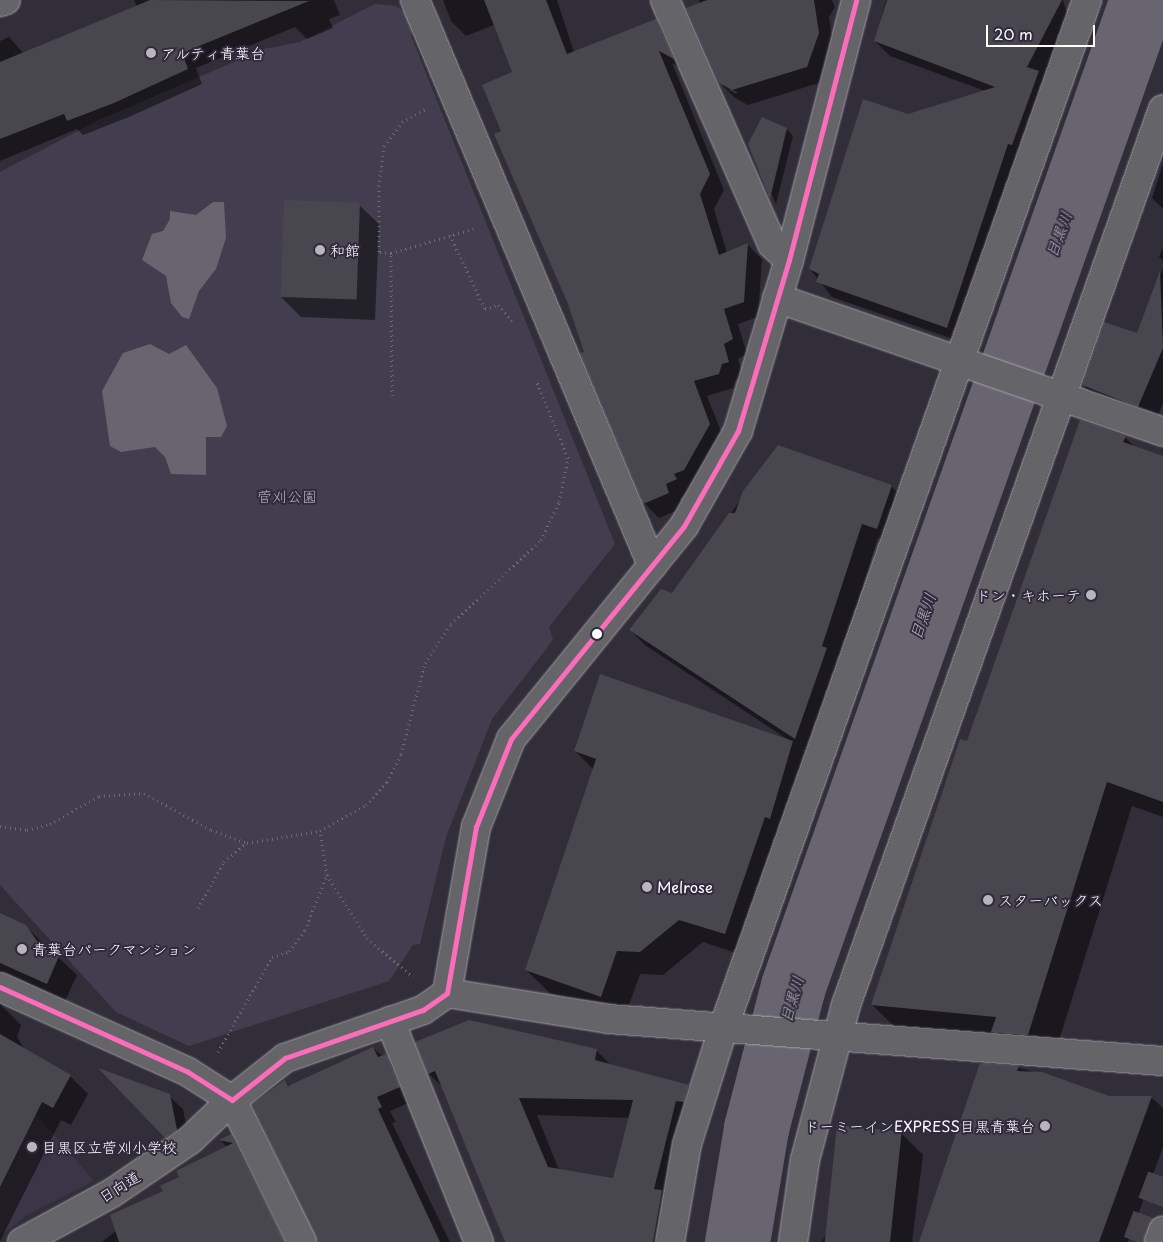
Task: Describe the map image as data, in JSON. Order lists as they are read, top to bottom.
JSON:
{
  "streets": {
    "street": ["日向道"]
  },
  "water": ["目黒川"],
  "parks": ["菅刈公園"],
  "places": [
    "アルティ青葉台",
    "和館",
    "ドン・キホーテ",
    "Melrose",
    "スターバックス",
    "青葉台パークマンション",
    "ドーミーインEXPRESS目黒青葉台",
    "目黒区立菅刈小学校"
  ],
  "scale_bar": "20 m"
}
